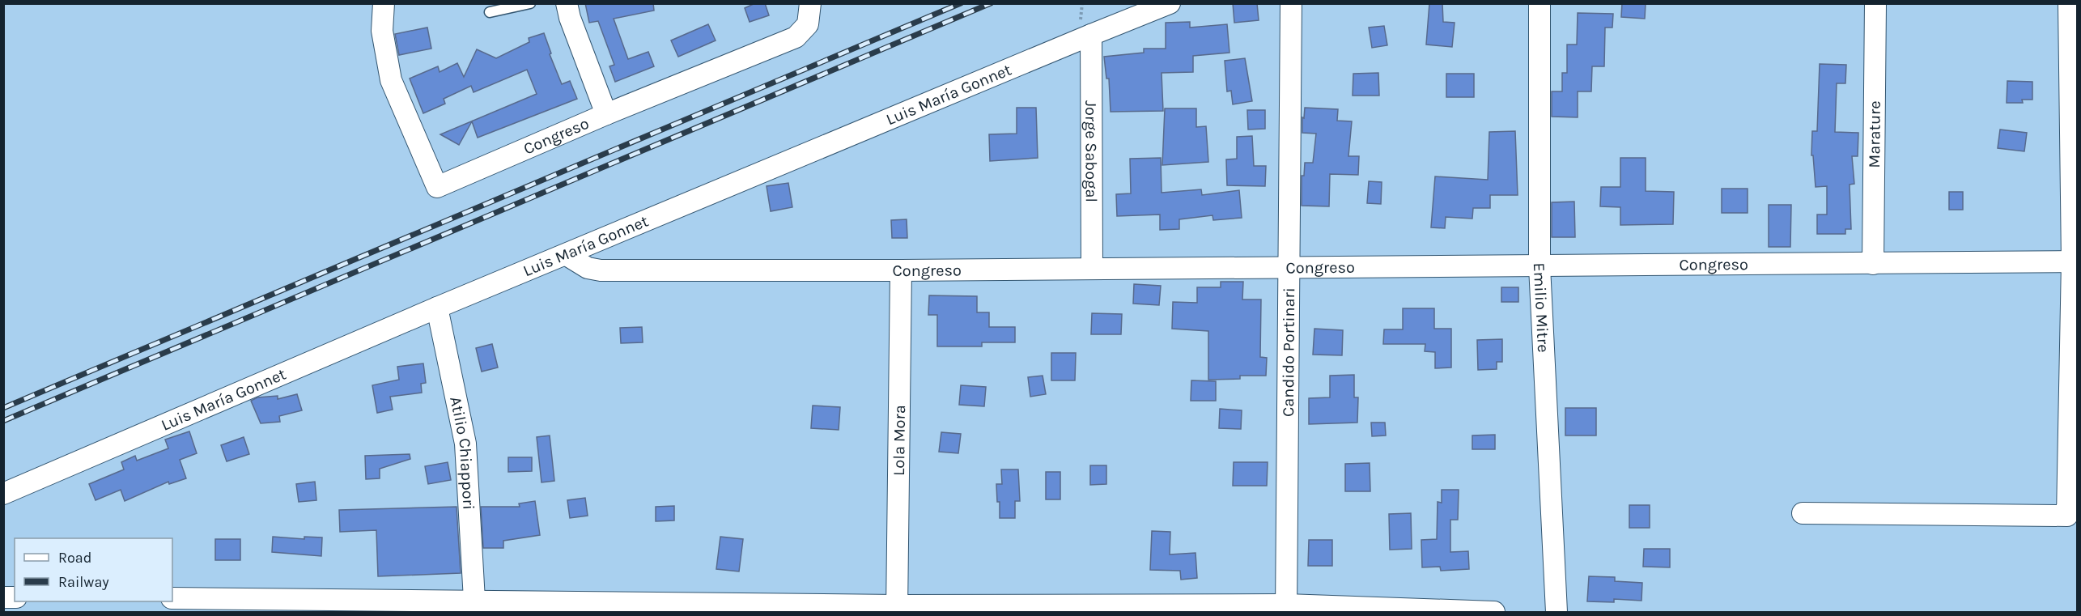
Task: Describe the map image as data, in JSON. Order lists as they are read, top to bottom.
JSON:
{
  "streets": {
    "street": [
      "Luis María Gonnet",
      "Marature",
      "Congreso",
      "Jorge Sabogal",
      "Emilio Mitre",
      "Candido Portinari",
      "Lola Mora",
      "Atilio Chiappori"
    ]
  },
  "crossings": [
    ["Luis María Gonnet", "Congreso"],
    ["Luis María Gonnet", "Jorge Sabogal"],
    ["Luis María Gonnet", "Atilio Chiappori"],
    ["Marature", "Congreso"],
    ["Congreso", "Jorge Sabogal"],
    ["Congreso", "Emilio Mitre"],
    ["Congreso", "Candido Portinari"],
    ["Congreso", "Lola Mora"]
  ],
  "legend": ["Road", "Railway"]
}
